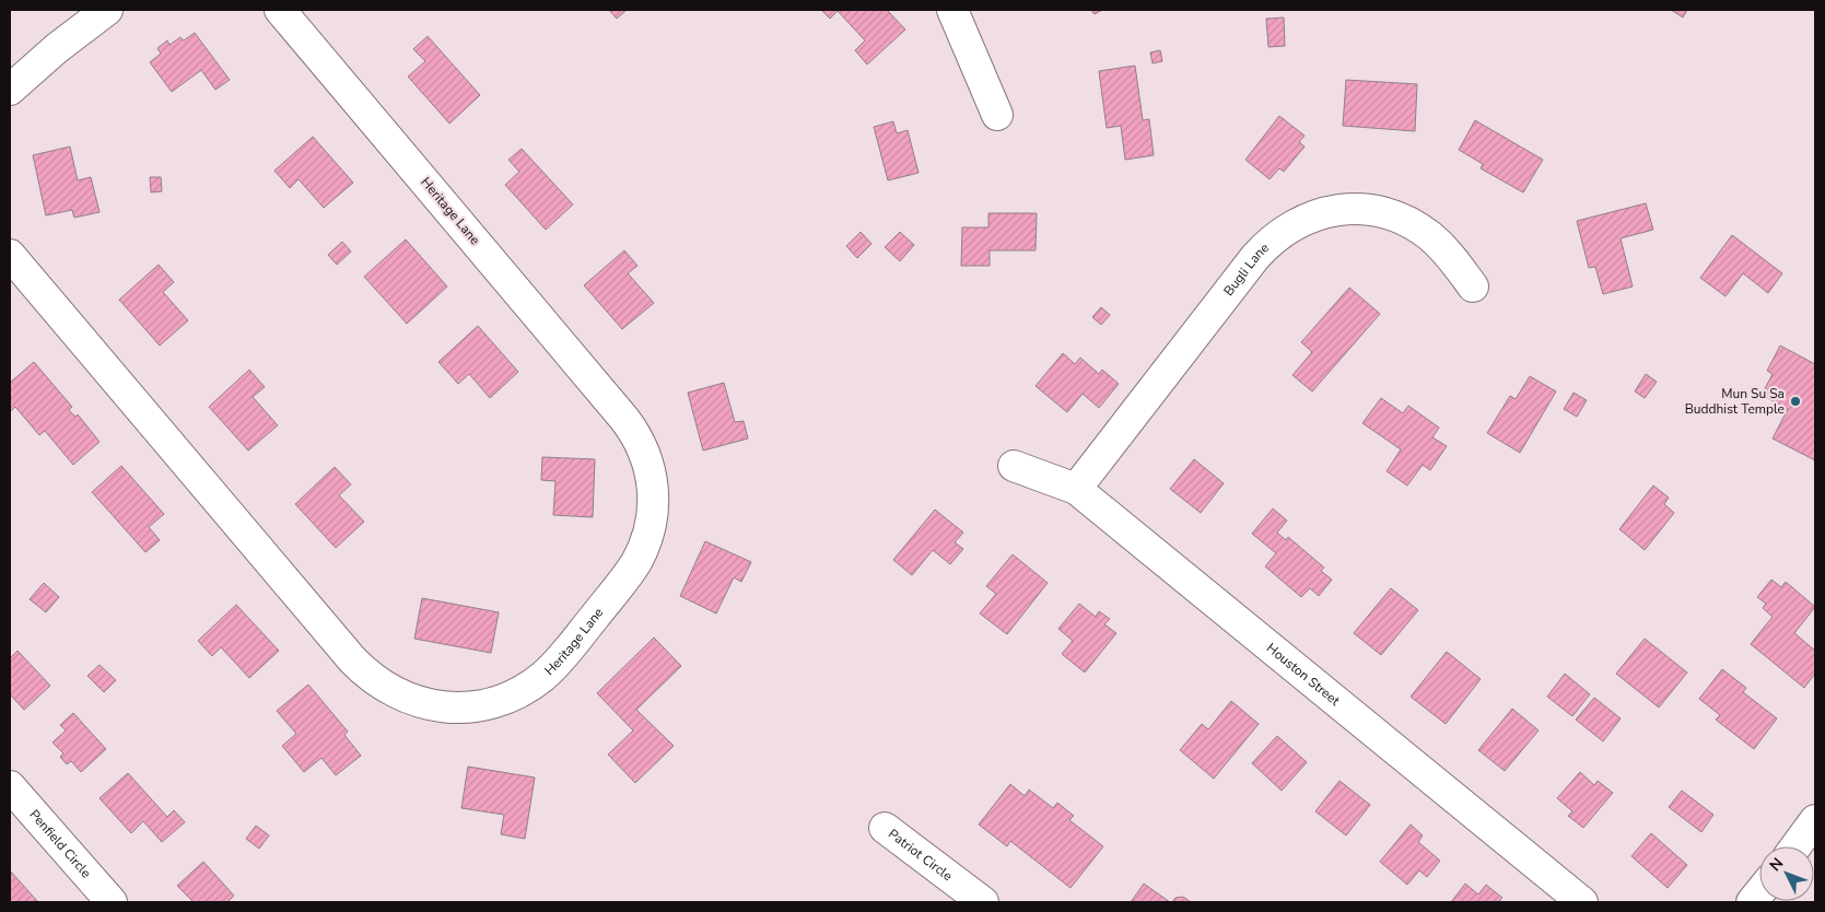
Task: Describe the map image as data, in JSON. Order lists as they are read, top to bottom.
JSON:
{
  "streets": {
    "street": [
      "Heritage Lane",
      "Bugli Lane",
      "Houston Street",
      "Penfield Circle",
      "Patriot Circle"
    ]
  },
  "crossings": [
    ["Bugli Lane", "Houston Street"]
  ],
  "places": ["Mun Su Sa Buddhist Temple"],
  "north": "top left"
}
